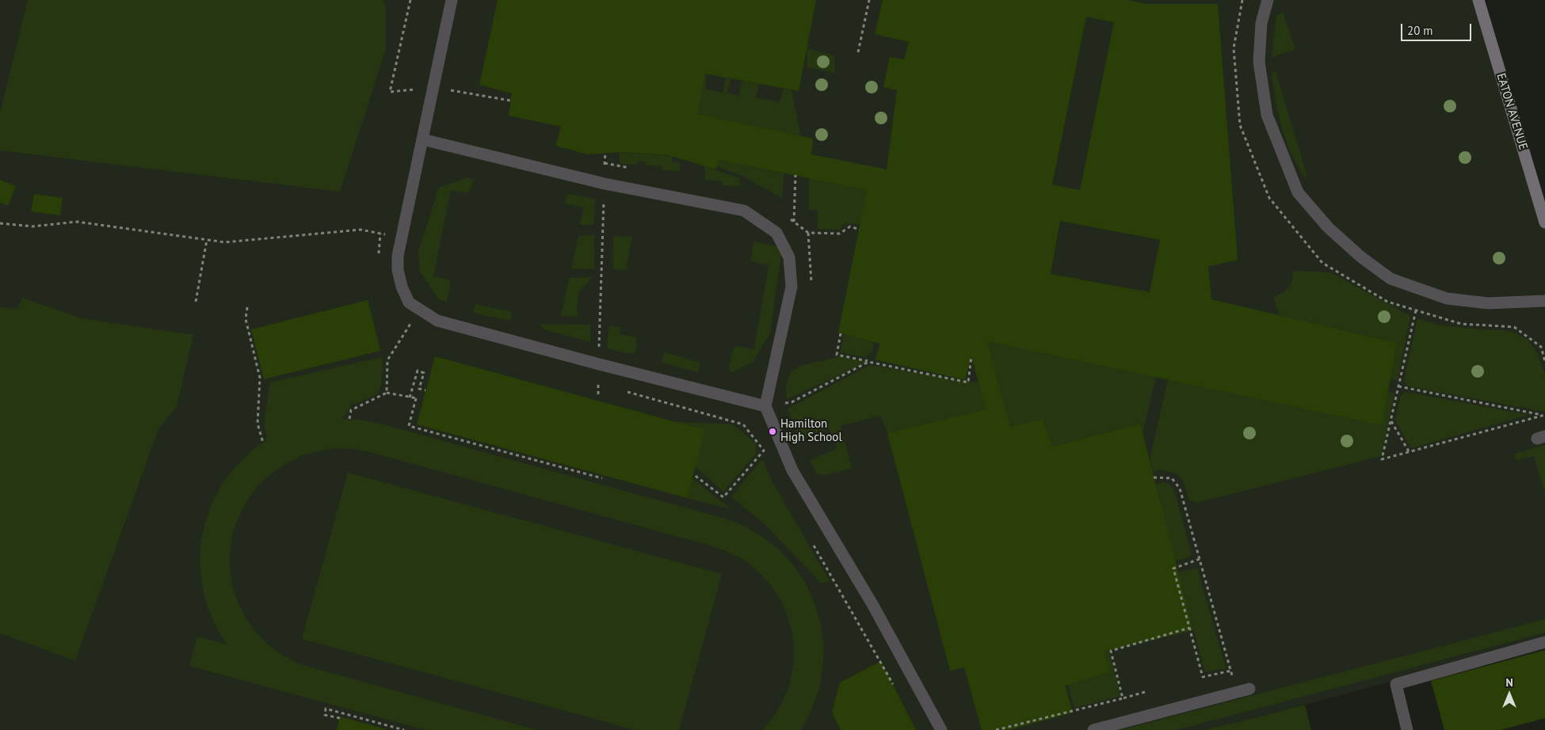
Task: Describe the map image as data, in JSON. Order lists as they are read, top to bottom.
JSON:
{
  "streets": {
    "street": ["EATON AVENUE"]
  },
  "places": ["Hamilton High School"],
  "scale_bar": "20 m",
  "north": "top"
}
